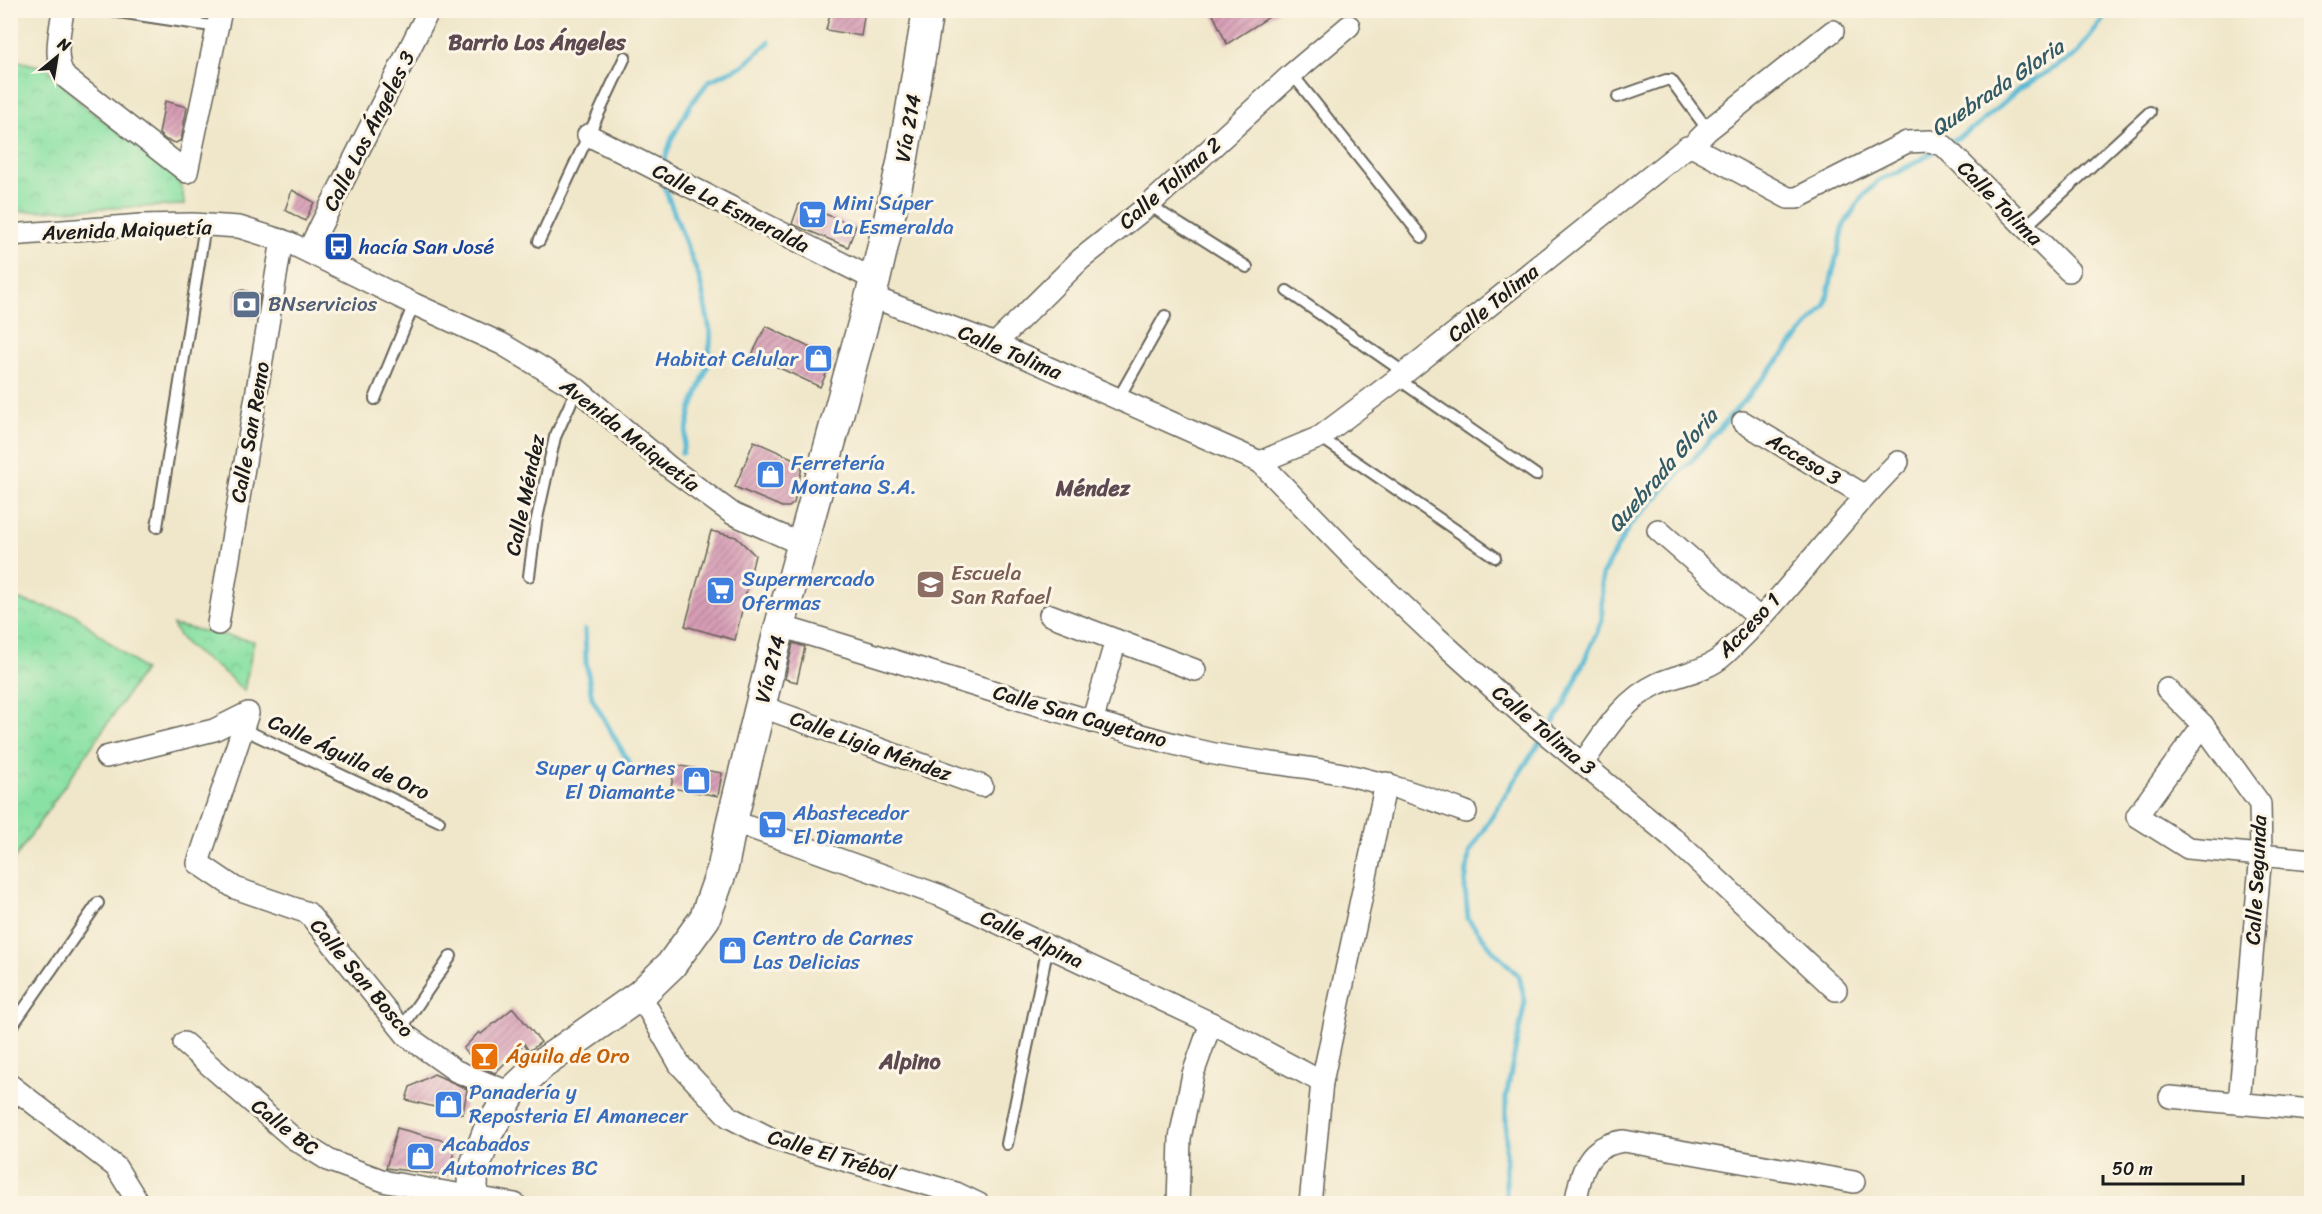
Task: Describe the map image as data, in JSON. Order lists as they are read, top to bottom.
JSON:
{
  "streets": {
    "main road": ["Vía 214"],
    "street": [
      "Calle Los Ángeles 3",
      "Calle Tolima 2",
      "Calle Tolima",
      "Calle La Esmeralda",
      "Avenida Maiquetía",
      "Calle San Remo",
      "Acceso 3",
      "Acceso 1",
      "Calle San Cayetano",
      "Calle Tolima 3",
      "Calle Ligia Méndez",
      "Calle Segunda",
      "Calle Alpina",
      "Calle San Bosco",
      "Calle BC",
      "Calle El Trébol"
    ],
    "lane": ["Calle Méndez", "Calle Águila de Oro"]
  },
  "crossings": [
    ["Vía 214", "Calle Tolima"],
    ["Vía 214", "Calle La Esmeralda"],
    ["Vía 214", "Avenida Maiquetía"],
    ["Vía 214", "Calle San Cayetano"],
    ["Vía 214", "Calle Ligia Méndez"],
    ["Vía 214", "Calle Alpina"],
    ["Vía 214", "Calle San Bosco"],
    ["Vía 214", "Calle BC"],
    ["Vía 214", "Calle El Trébol"],
    ["Calle Los Ángeles 3", "Avenida Maiquetía"],
    ["Calle Tolima 2", "Calle Tolima"],
    ["Calle Tolima", "Calle La Esmeralda"],
    ["Calle Tolima", "Calle Tolima 3"],
    ["Avenida Maiquetía", "Calle San Remo"],
    ["Avenida Maiquetía", "Calle Méndez"],
    ["Acceso 3", "Acceso 1"],
    ["Acceso 1", "Calle Tolima 3"],
    ["Calle Águila de Oro", "Calle San Bosco"]
  ],
  "districts": ["Barrio Los Ángeles", "Méndez", "Alpino"],
  "water": ["Quebrada Gloria"],
  "places": {
    "supermarket": ["Mini Súper La Esmeralda", "Supermercado Ofermas", "Abastecedor El Diamante"],
    "bus stop": ["hacía San José"],
    "bank": ["BNservicios"],
    "shop": [
      "Habitat Celular",
      "Ferretería Montana S.A.",
      "Super y Carnes El Diamante",
      "Centro de Carnes Las Delicias",
      "Panadería y Reposteria El Amanecer",
      "Acabados Automotrices BC"
    ],
    "school or university": ["Escuela San Rafael"],
    "bar": ["Águila de Oro"]
  },
  "scale_bar": "50 m",
  "north": "top right"
}
